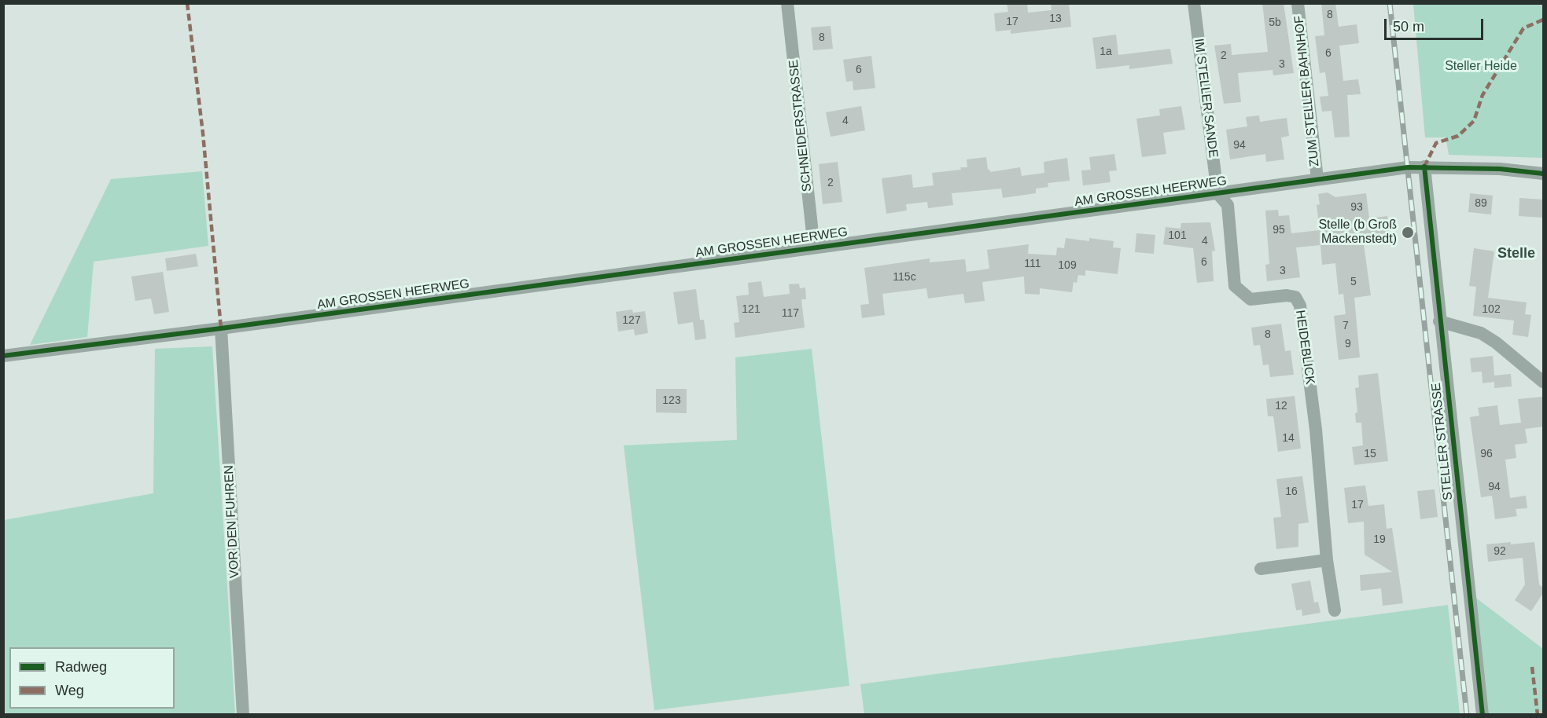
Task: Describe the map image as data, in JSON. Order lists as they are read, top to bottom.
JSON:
{
  "streets": {
    "street": [
      "ZUM STELLER BAHNHOF",
      "IM STELLER SANDE",
      "SCHNEIDERSTRASSE",
      "AM GROSSEN HEERWEG",
      "HEIDEBLICK",
      "STELLER STRASSE",
      "VOR DEN FUHREN"
    ]
  },
  "crossings": [
    ["ZUM STELLER BAHNHOF", "AM GROSSEN HEERWEG"],
    ["IM STELLER SANDE", "AM GROSSEN HEERWEG"],
    ["IM STELLER SANDE", "HEIDEBLICK"],
    ["SCHNEIDERSTRASSE", "AM GROSSEN HEERWEG"],
    ["AM GROSSEN HEERWEG", "HEIDEBLICK"],
    ["AM GROSSEN HEERWEG", "STELLER STRASSE"],
    ["AM GROSSEN HEERWEG", "VOR DEN FUHREN"]
  ],
  "districts": ["Stelle"],
  "parks": ["Steller Heide"],
  "places": ["Stelle (b Groß Mackenstedt)"],
  "house_numbers": [
    "8",
    "13",
    "17",
    "5b",
    "8",
    "1a",
    "6",
    "2",
    "3",
    "6",
    "4",
    "94",
    "2",
    "89",
    "93",
    "95",
    "101",
    "4",
    "6",
    "111",
    "109",
    "3",
    "115c",
    "5",
    "121",
    "102",
    "117",
    "127",
    "7",
    "8",
    "9",
    "123",
    "12",
    "14",
    "15",
    "96",
    "94",
    "16",
    "17",
    "19",
    "92"
  ],
  "legend": ["Radweg", "Weg"],
  "scale_bar": "50 m"
}
